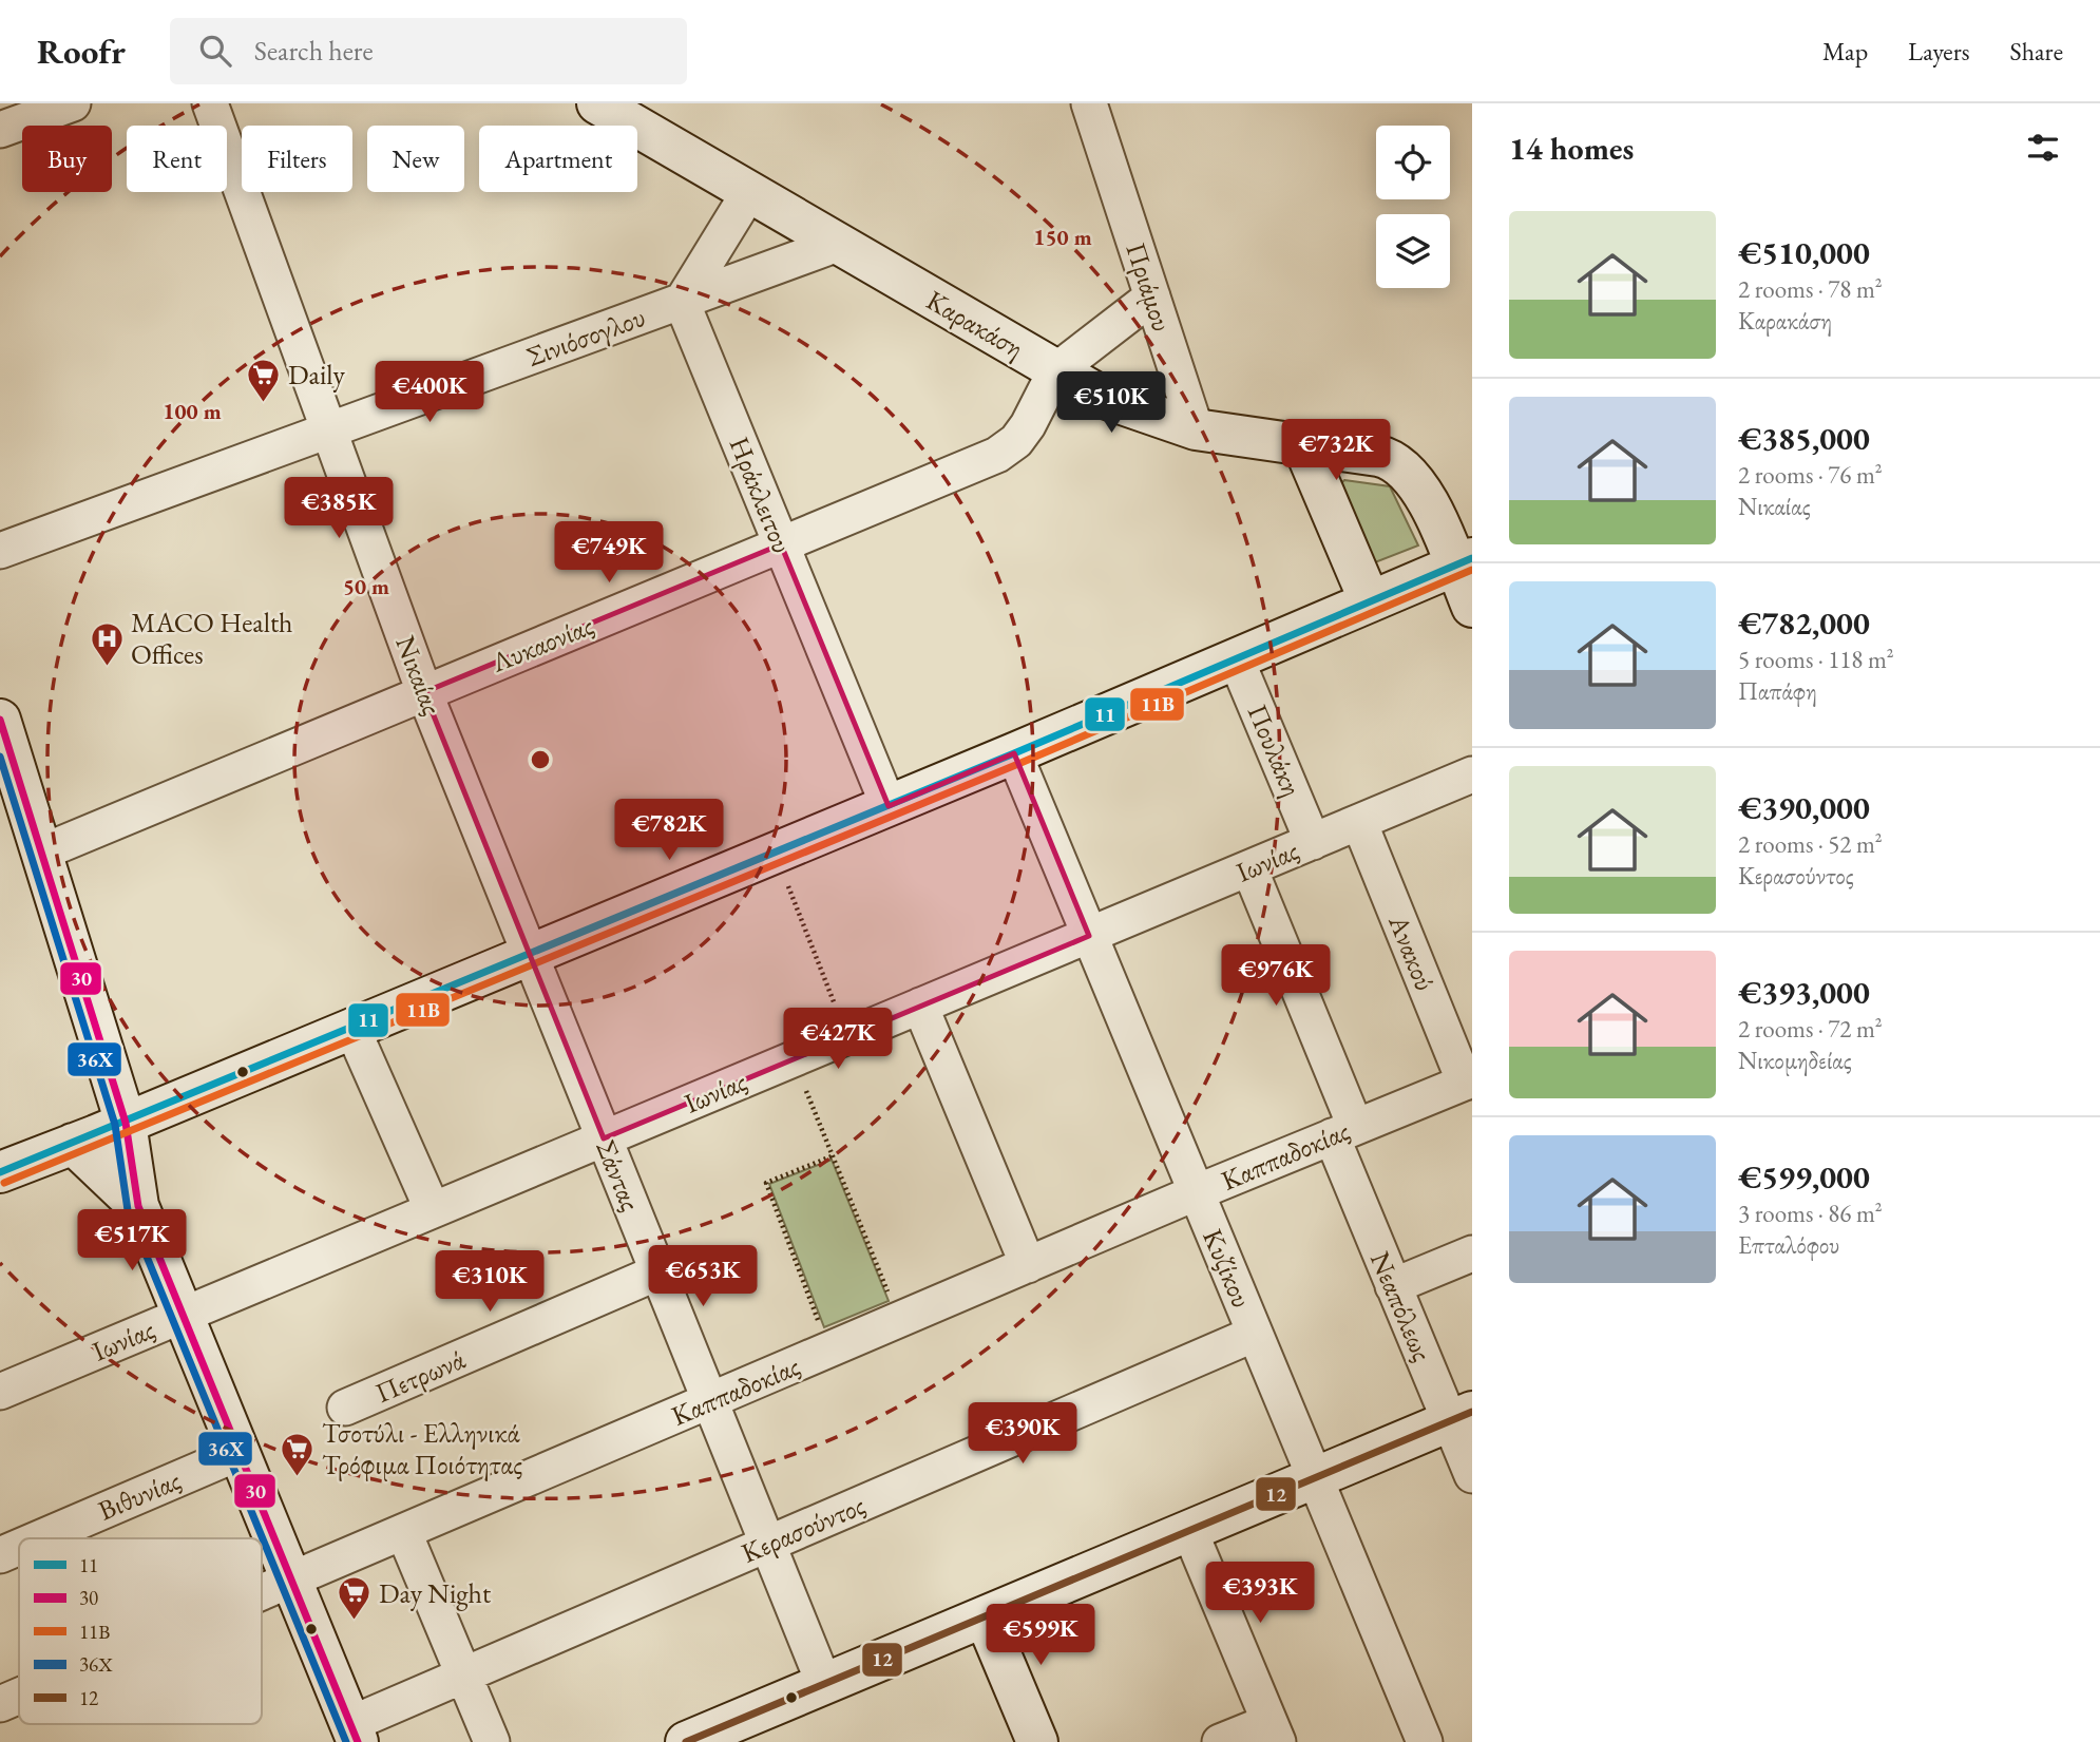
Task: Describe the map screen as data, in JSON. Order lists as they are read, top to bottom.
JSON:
{
  "streets": {
    "street": [
      "Πριάμου",
      "Καρακάση",
      "Σινιόσογλου",
      "Ηράκλειτου",
      "Λυκαονίας",
      "Νικαίας",
      "Πουλάκη",
      "Ιωνίας",
      "Ανακού",
      "Καππαδοκίας",
      "Σάντας",
      "Κυζίκου",
      "Νεαπόλεως",
      "Πετρωνά",
      "Βιθυνίας",
      "Κερασούντος"
    ]
  },
  "crossings": [
    ["Πριάμου", "Καρακάση"],
    ["Πριάμου", "Λυκαονίας"],
    ["Καρακάση", "Σινιόσογλου"],
    ["Καρακάση", "Λυκαονίας"],
    ["Σινιόσογλου", "Ηράκλειτου"],
    ["Σινιόσογλου", "Νικαίας"],
    ["Ηράκλειτου", "Λυκαονίας"],
    ["Λυκαονίας", "Νικαίας"],
    ["Νικαίας", "Σάντας"],
    ["Πουλάκη", "Ιωνίας"],
    ["Ιωνίας", "Ανακού"],
    ["Ιωνίας", "Σάντας"],
    ["Ιωνίας", "Κυζίκου"],
    ["Ιωνίας", "Νεαπόλεως"],
    ["Ανακού", "Καππαδοκίας"],
    ["Καππαδοκίας", "Σάντας"],
    ["Καππαδοκίας", "Κυζίκου"],
    ["Καππαδοκίας", "Νεαπόλεως"],
    ["Σάντας", "Πετρωνά"],
    ["Σάντας", "Κερασούντος"],
    ["Κυζίκου", "Κερασούντος"]
  ],
  "places": {
    "supermarket": ["Daily", "Τσοτύλι - Ελληνικά Τρόφιμα Ποιότητας", "Day Night"],
    "hospital": ["MACO Health Offices"]
  },
  "lines": [
    "transit line 11",
    "transit line 11Β",
    "transit line 30",
    "transit line 36Χ",
    "transit line 12"
  ],
  "legend": [
    "11",
    "30",
    "11Β",
    "36Χ",
    "12"
  ],
  "page": {
    "header": "Roofr",
    "search": "Search here",
    "nav": ["Map", "Layers", "Share"],
    "heading": "14 homes",
    "chip": [
      "Buy",
      "Rent",
      "Filters",
      "New",
      "Apartment"
    ],
    "list": [
      {
        "name": "€510,000",
        "note": "2 rooms · 78 m² · Καρακάση"
      },
      {
        "name": "€385,000",
        "note": "2 rooms · 76 m² · Νικαίας"
      },
      {
        "name": "€782,000",
        "note": "5 rooms · 118 m² · Παπάφη"
      },
      {
        "name": "€390,000",
        "note": "2 rooms · 52 m² · Κερασούντος"
      },
      {
        "name": "€393,000",
        "note": "2 rooms · 72 m² · Νικομηδείας"
      },
      {
        "name": "€599,000",
        "note": "3 rooms · 86 m² · Επταλόφου"
      }
    ],
    "price": [
      "€400K",
      "€510K",
      "€732K",
      "€385K",
      "€749K",
      "€782K",
      "€976K",
      "€427K",
      "€517K",
      "€653K",
      "€310K",
      "€390K",
      "€393K",
      "€599K"
    ]
  },
  "rings": ["150 m", "100 m", "50 m"]
}
